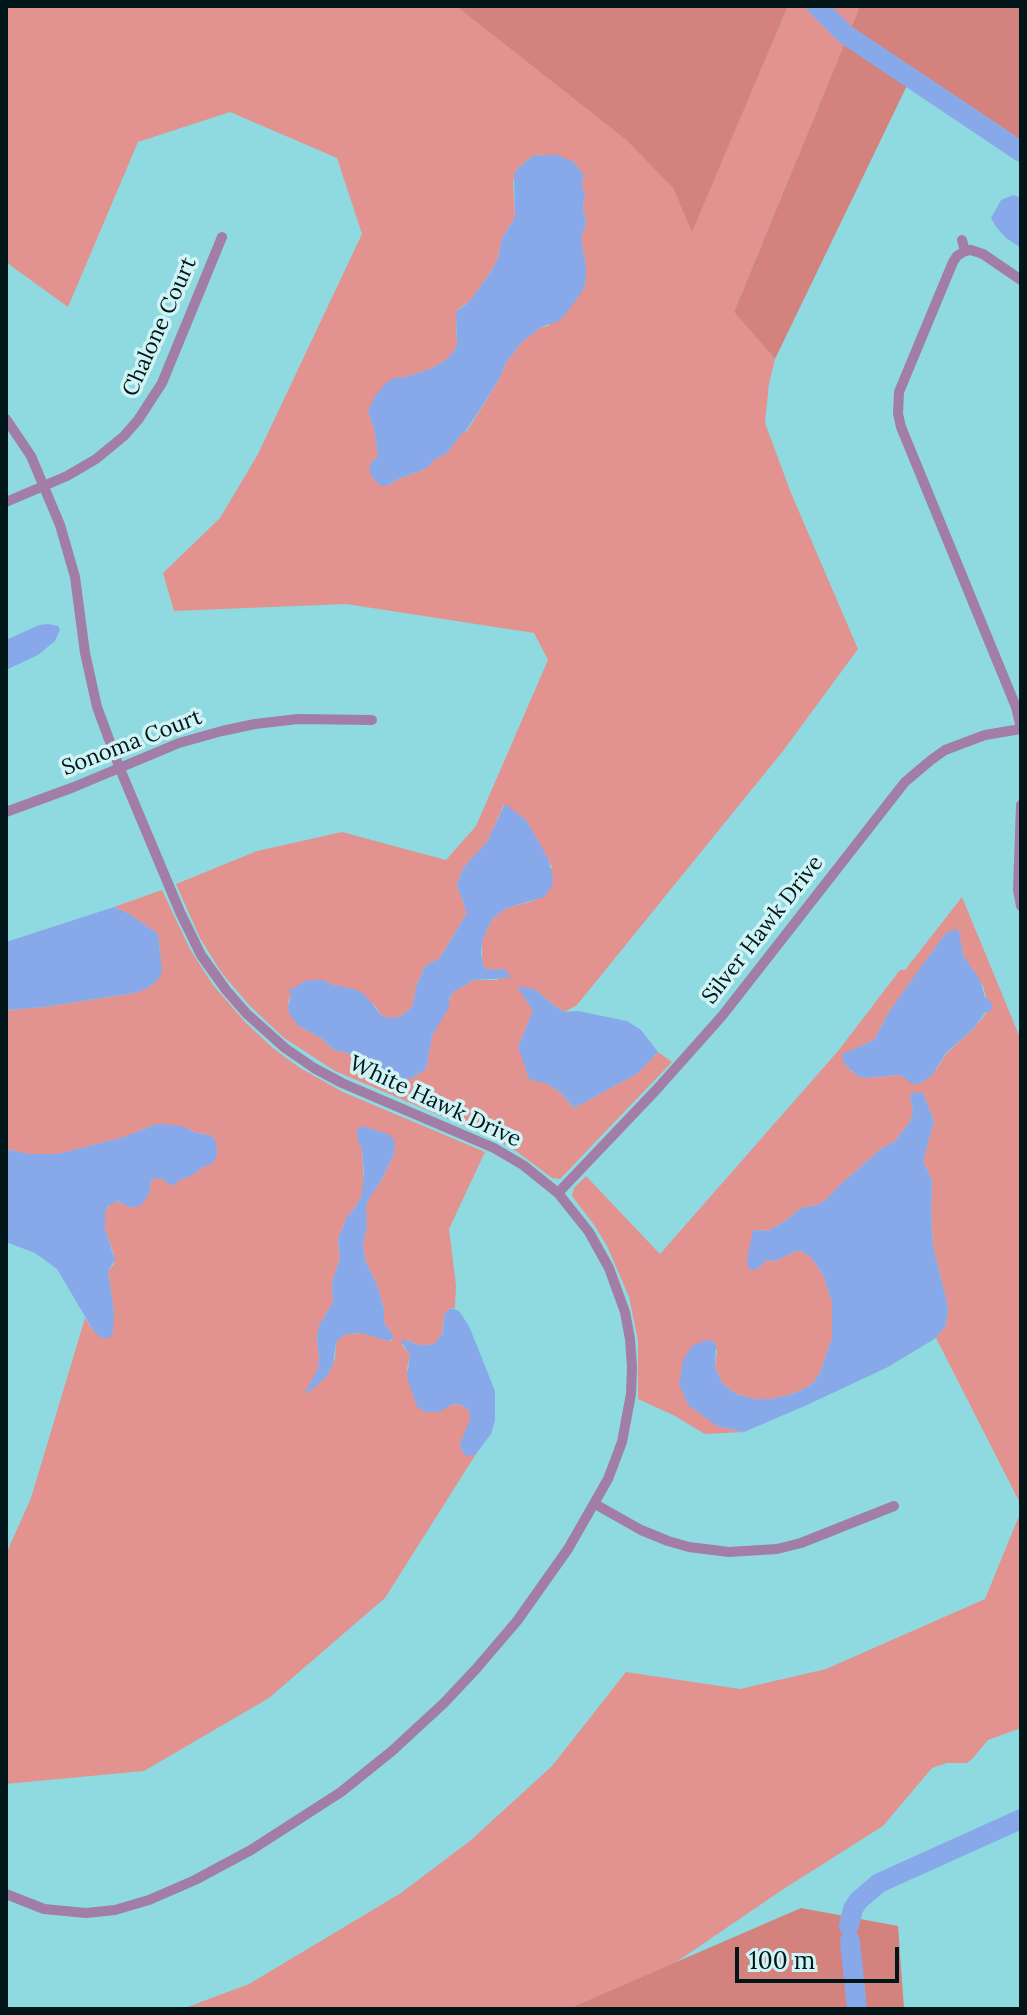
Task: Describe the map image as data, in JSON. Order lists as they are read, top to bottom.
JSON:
{
  "streets": {
    "street": [
      "Chalone Court",
      "Sonoma Court",
      "Silver Hawk Drive",
      "White Hawk Drive"
    ]
  },
  "crossings": [
    ["Chalone Court", "White Hawk Drive"],
    ["Sonoma Court", "White Hawk Drive"],
    ["Silver Hawk Drive", "White Hawk Drive"]
  ],
  "scale_bar": "100 m"
}
